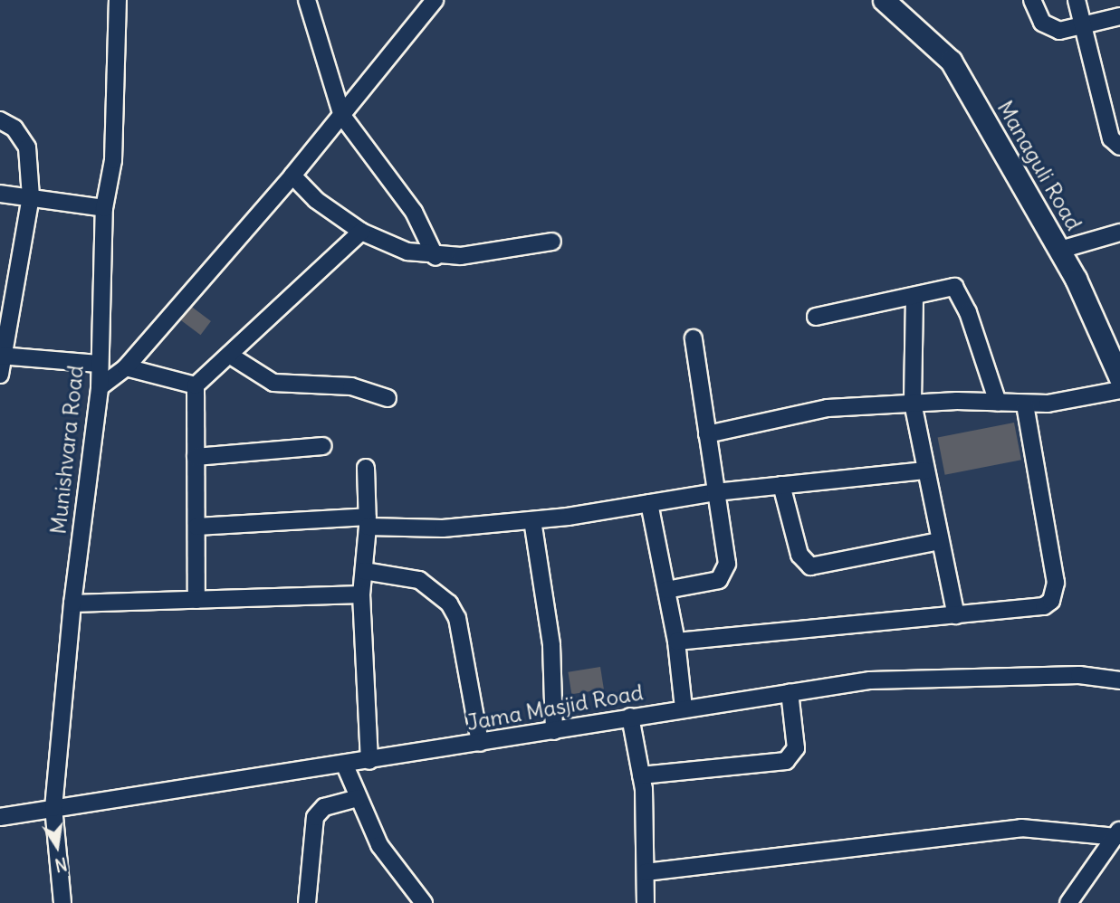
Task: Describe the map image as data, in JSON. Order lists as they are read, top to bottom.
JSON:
{
  "streets": {
    "main road": ["Managuli Road"],
    "street": ["Munishvara Road", "Jama Masjid Road"]
  },
  "crossings": [
    ["Munishvara Road", "Jama Masjid Road"]
  ],
  "north": "bottom"
}
